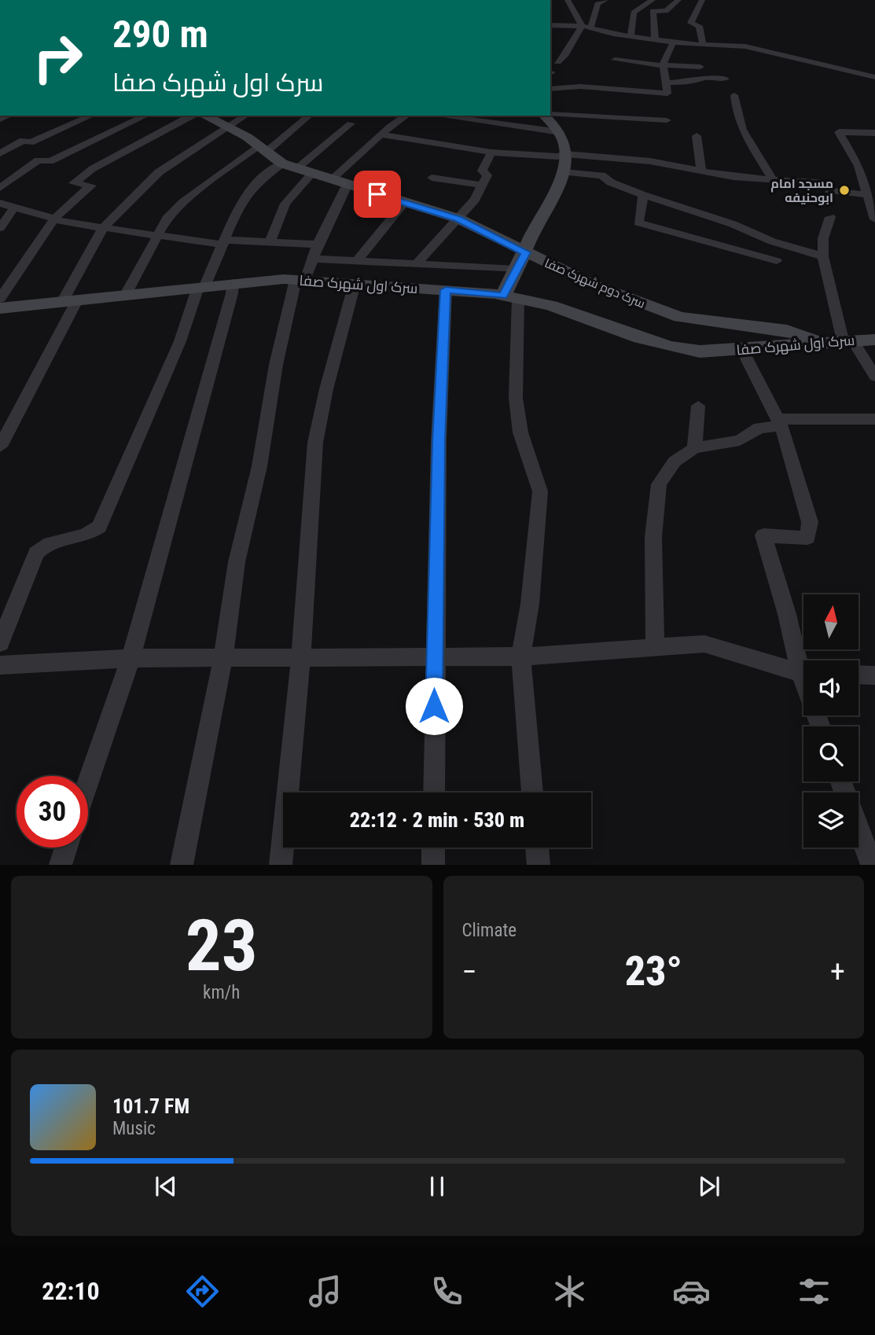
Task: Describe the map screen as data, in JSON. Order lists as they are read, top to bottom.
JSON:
{
  "streets": {
    "street": ["سرک دوم شهرک صفا", "سرک اول شهرک صفا"]
  },
  "crossings": [
    ["سرک دوم شهرک صفا", "سرک اول شهرک صفا"]
  ],
  "places": ["مسجد امام ابوحنیفه"],
  "north": "top",
  "page": {
    "turn": ["290 m", "سرک اول شهرک صفا"],
    "limit": "30",
    "trip": "22:12 · 2 min · 530 m",
    "tile": [
      ["23", "km/h"],
      "Climate"
    ],
    "heat": ["−", "23°", "+"],
    "song": ["101.7 FM", "Music"],
    "tabs": "22:10"
  }
}
